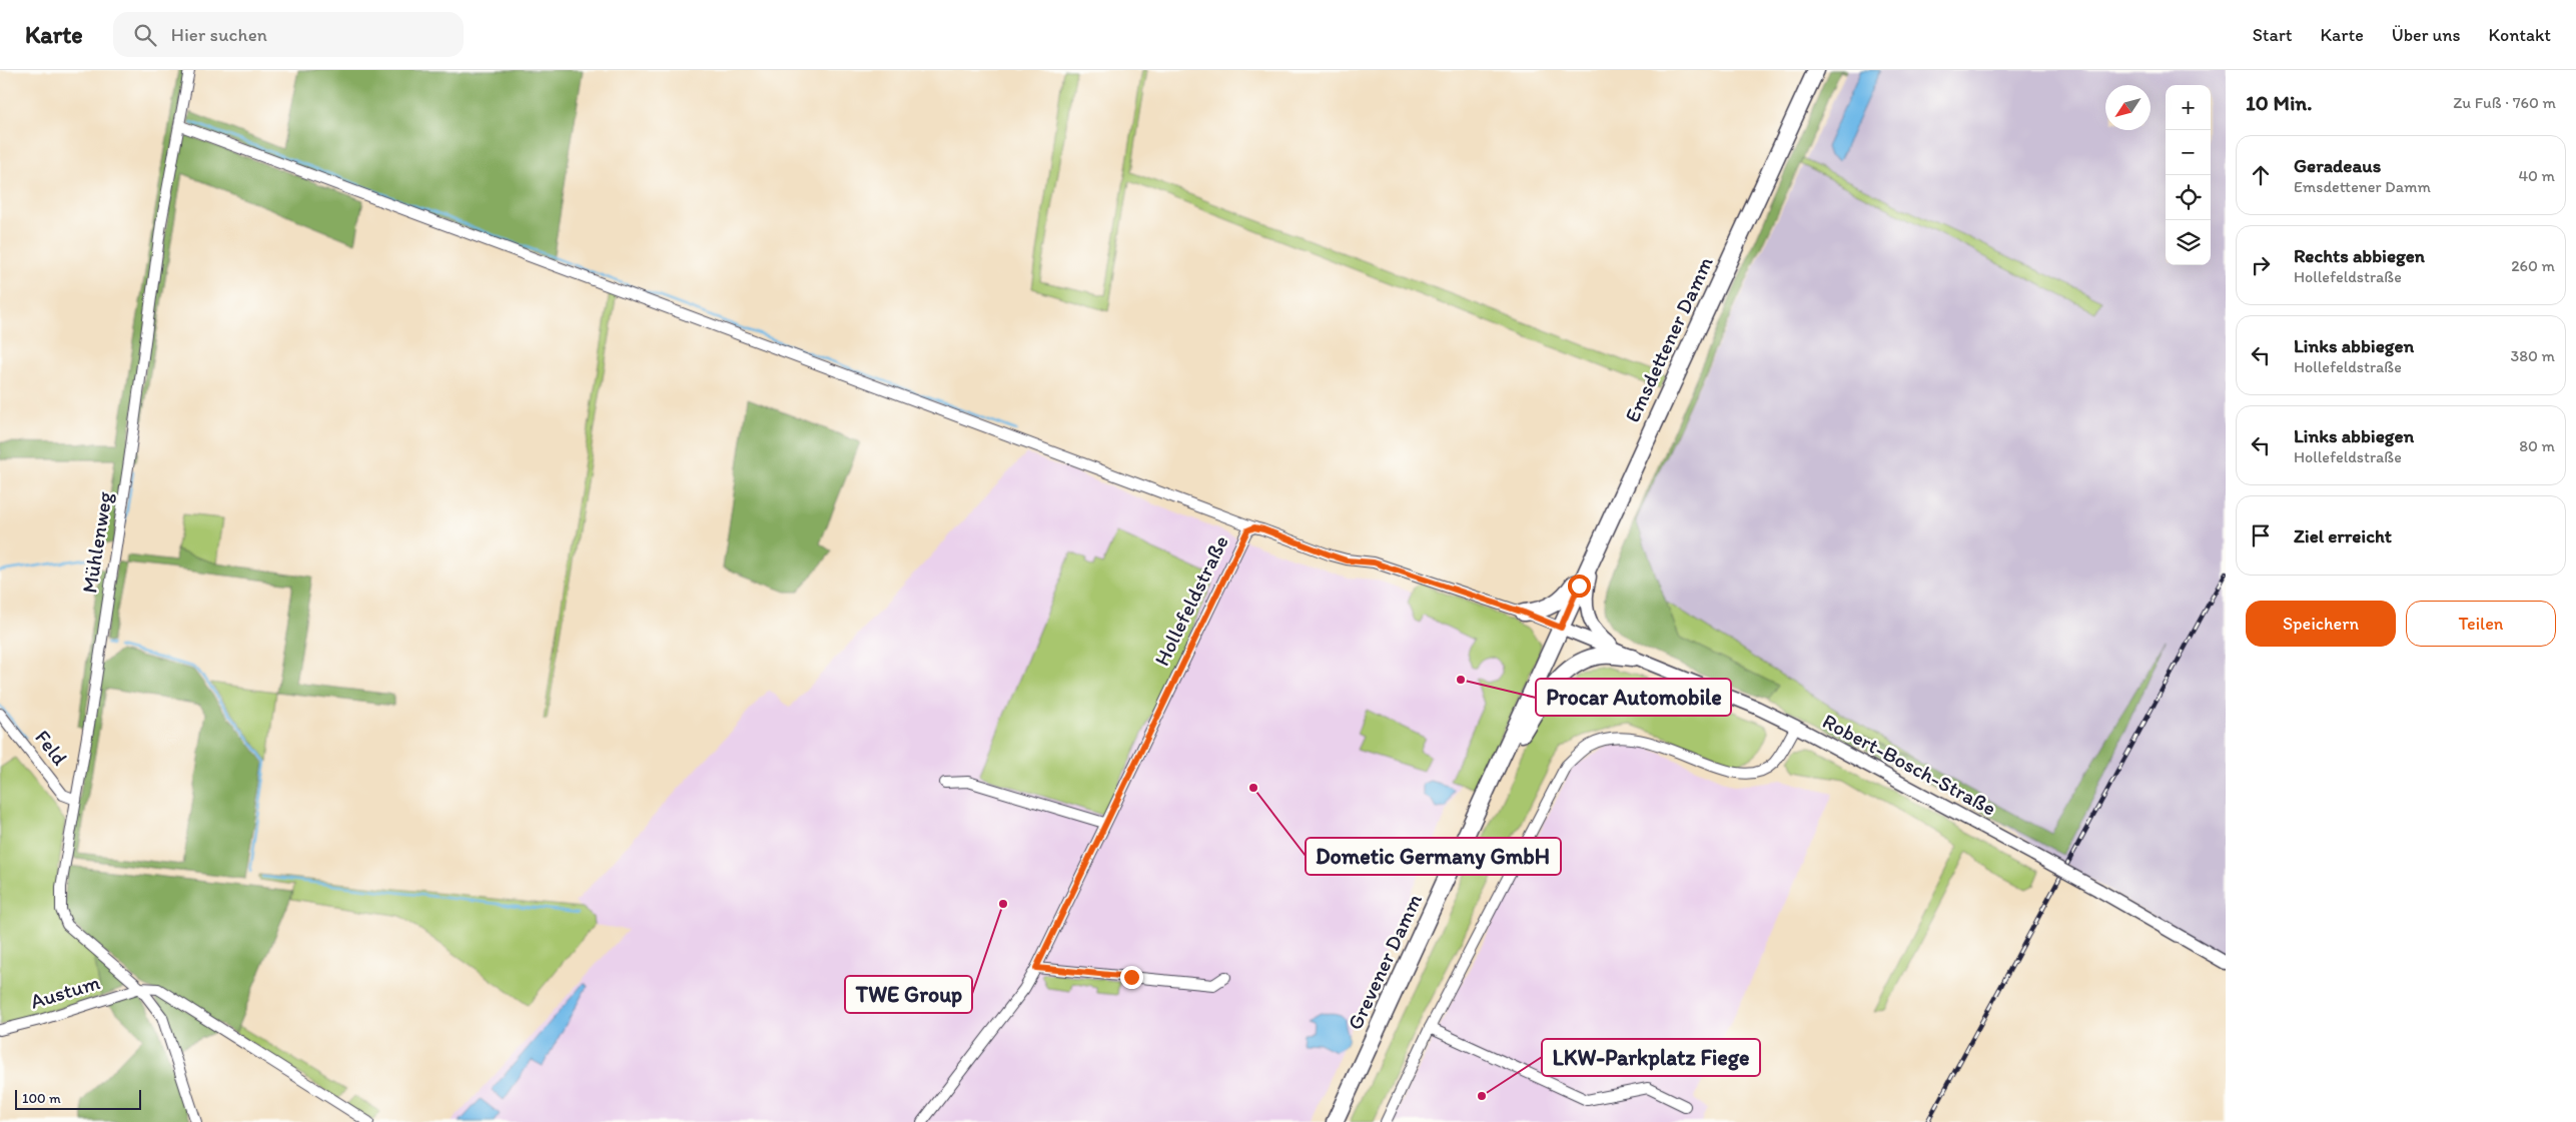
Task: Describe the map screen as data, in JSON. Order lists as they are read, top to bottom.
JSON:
{
  "streets": {
    "main road": ["Emsdettener Damm", "Grevener Damm"],
    "street": [
      "Mühlenweg",
      "Hollefeldstraße",
      "Feld",
      "Robert-Bosch-Straße",
      "Austum"
    ]
  },
  "crossings": [
    ["Emsdettener Damm", "Hollefeldstraße"],
    ["Emsdettener Damm", "Robert-Bosch-Straße"],
    ["Emsdettener Damm", "Grevener Damm"],
    ["Mühlenweg", "Feld"],
    ["Mühlenweg", "Austum"],
    ["Hollefeldstraße", "Robert-Bosch-Straße"],
    ["Hollefeldstraße", "Grevener Damm"],
    ["Robert-Bosch-Straße", "Grevener Damm"]
  ],
  "places": [
    "Procar Automobile",
    "Dometic Germany GmbH",
    "TWE Group",
    "LKW-Parkplatz Fiege"
  ],
  "scale_bar": "100 m",
  "north": "bottom left",
  "page": {
    "header": "Karte",
    "search": "Hier suchen",
    "nav": [
      "Start",
      "Karte",
      "Über uns",
      "Kontakt"
    ],
    "heading": ["10 Min.", "Zu Fuß · 760 m"],
    "map_buttons": ["+", "−"],
    "list": [
      ["Geradeaus", "Emsdettener Damm", "40 m"],
      ["Rechts abbiegen", "Hollefeldstraße", "260 m"],
      ["Links abbiegen", "Hollefeldstraße", "380 m"],
      ["Links abbiegen", "Hollefeldstraße", "80 m"],
      "Ziel erreicht"
    ],
    "buttons": ["Speichern", "Teilen"],
    "scale": "100 m"
  }
}
